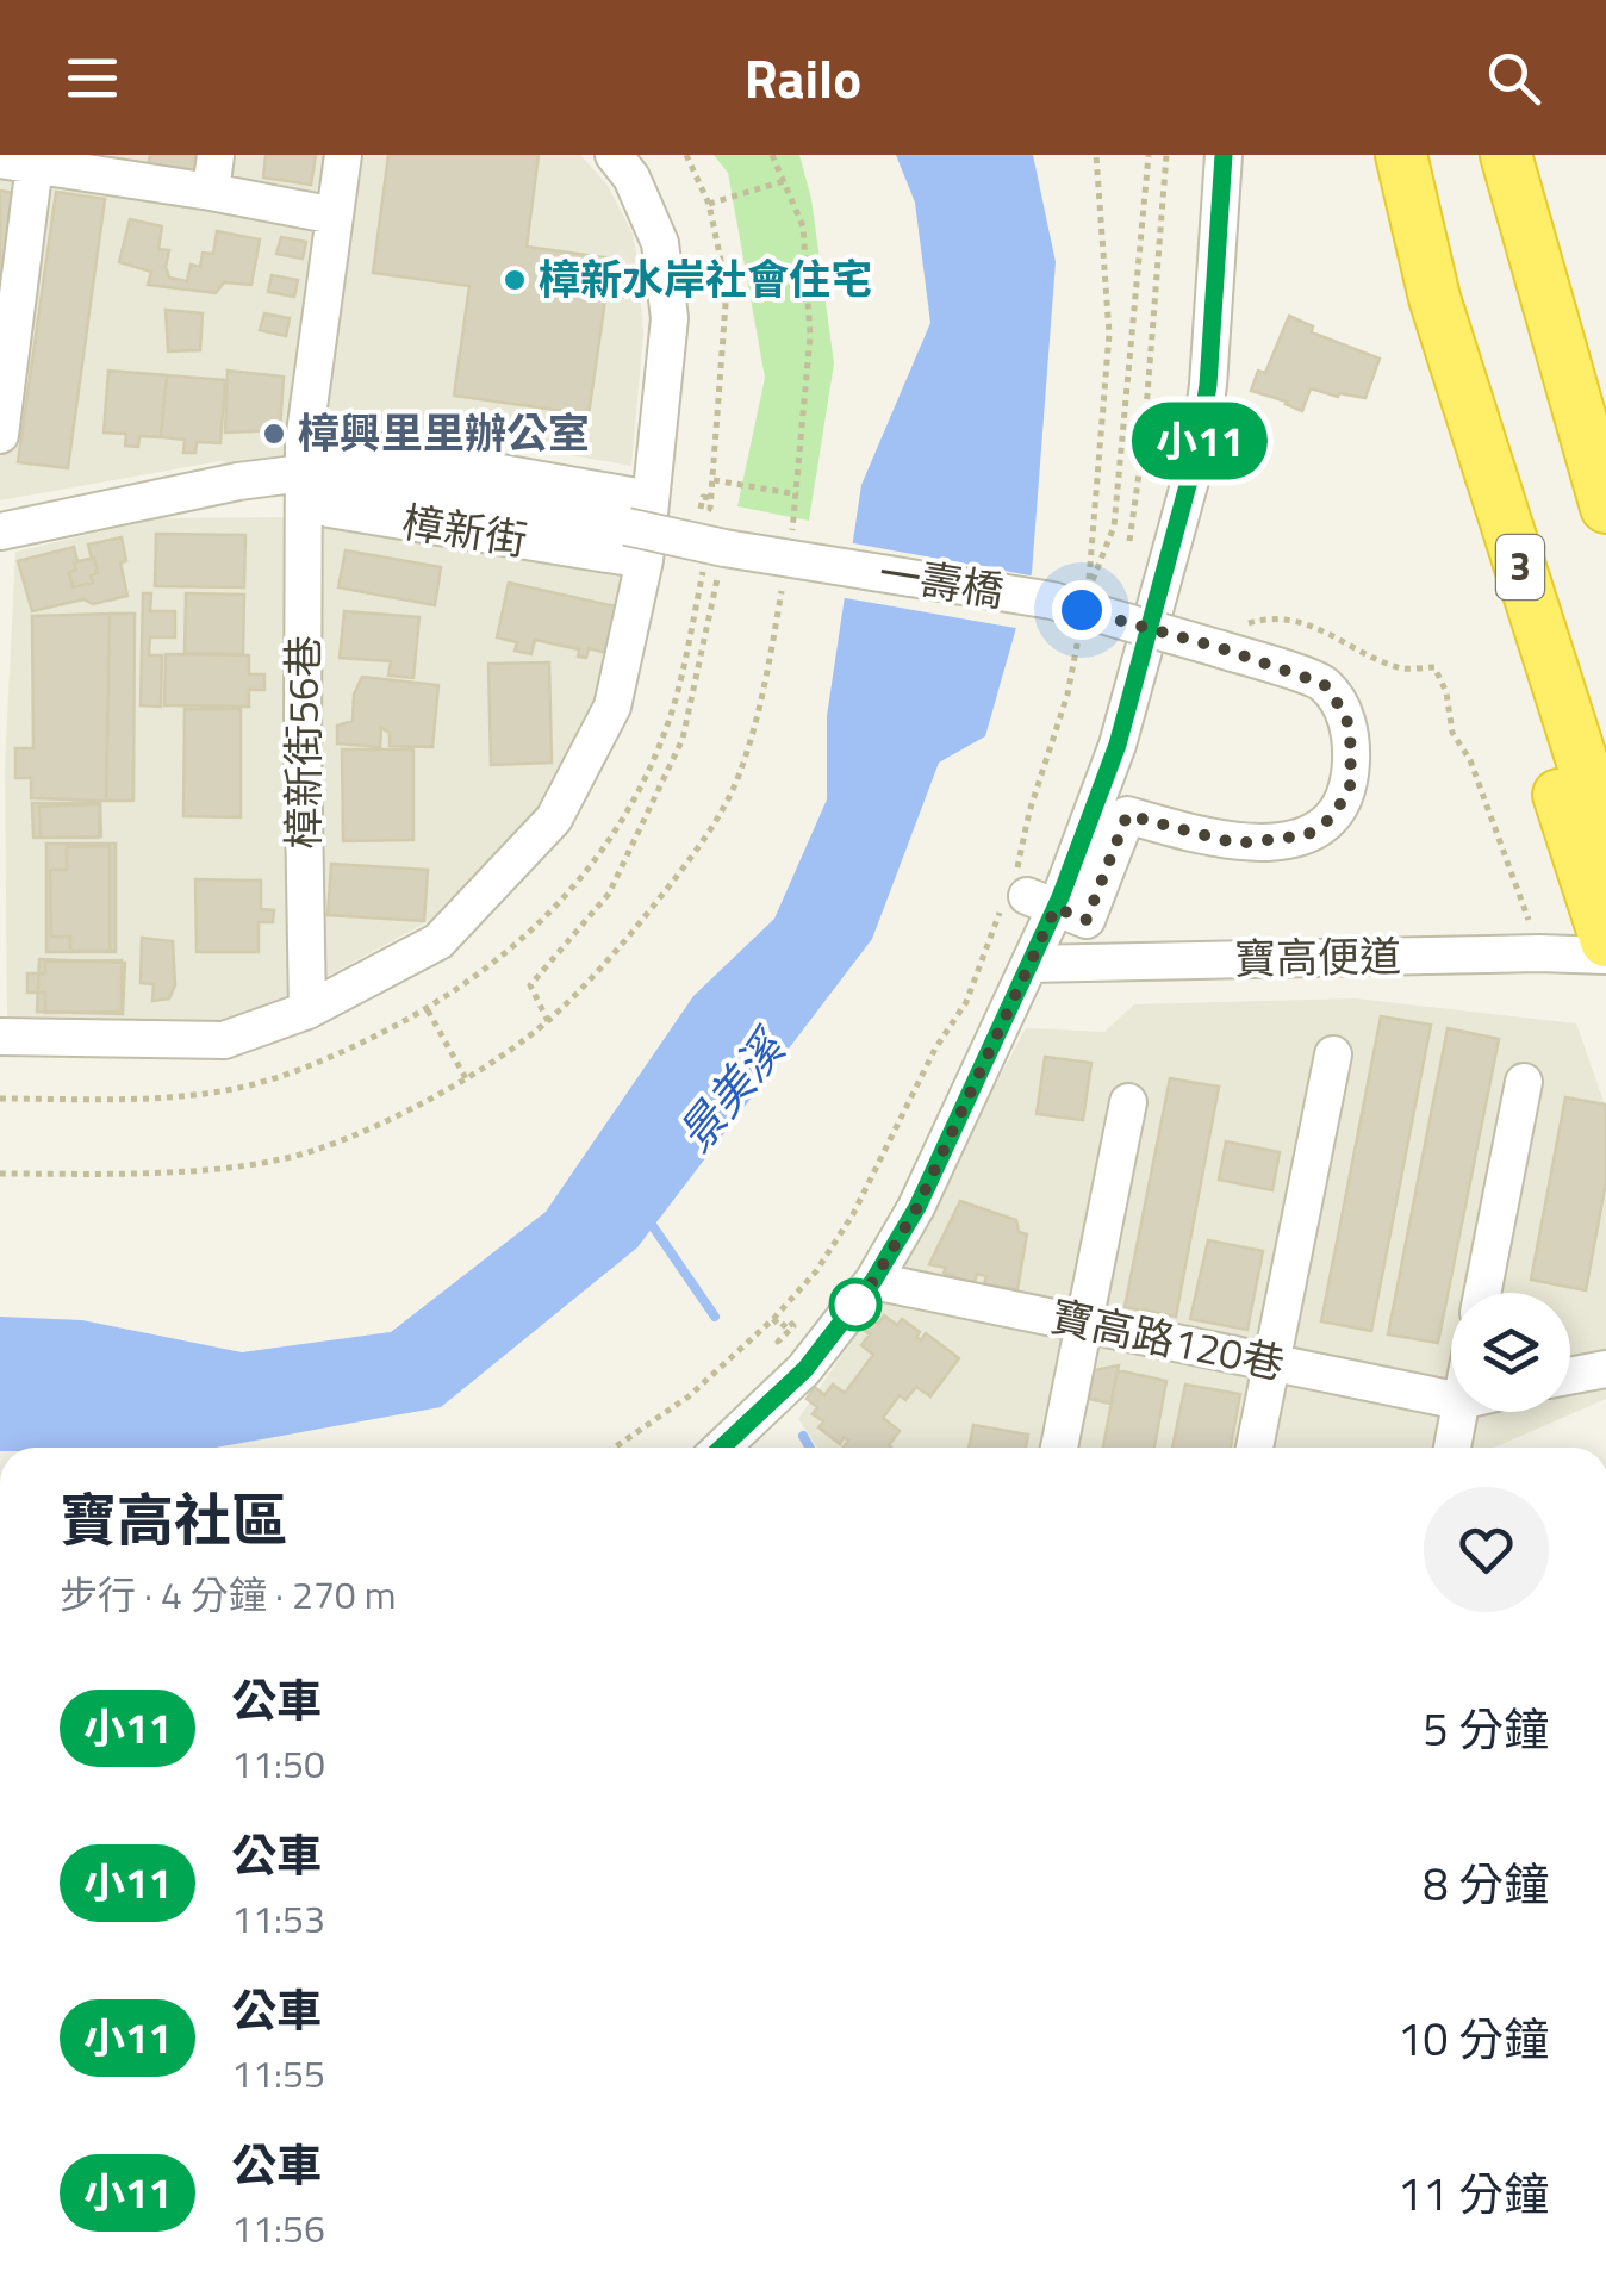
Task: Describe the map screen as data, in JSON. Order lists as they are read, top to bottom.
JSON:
{
  "streets": {
    "highway": ["3"],
    "street": [
      "樟新街",
      "一壽橋",
      "樟新街56巷",
      "寶高便道",
      "寶高路120巷"
    ]
  },
  "crossings": [
    ["樟新街", "一壽橋"],
    ["樟新街", "樟新街56巷"],
    ["一壽橋", "樟新街56巷"]
  ],
  "water": ["景美溪"],
  "places": ["樟新水岸社會住宅", "樟興里里辦公室"],
  "lines": ["bus line 小11"],
  "page": {
    "header": "Railo",
    "on_map": "小11",
    "heading": ["寶高社區", "步行 · 4 分鐘 · 270 m"],
    "list": [
      {
        "mark": "小11",
        "name": "公車",
        "note": "11:50",
        "value": "5 分鐘"
      },
      {
        "mark": "小11",
        "name": "公車",
        "note": "11:53",
        "value": "8 分鐘"
      },
      {
        "mark": "小11",
        "name": "公車",
        "note": "11:55",
        "value": "10 分鐘"
      },
      {
        "mark": "小11",
        "name": "公車",
        "note": "11:56",
        "value": "11 分鐘"
      }
    ]
  }
}
